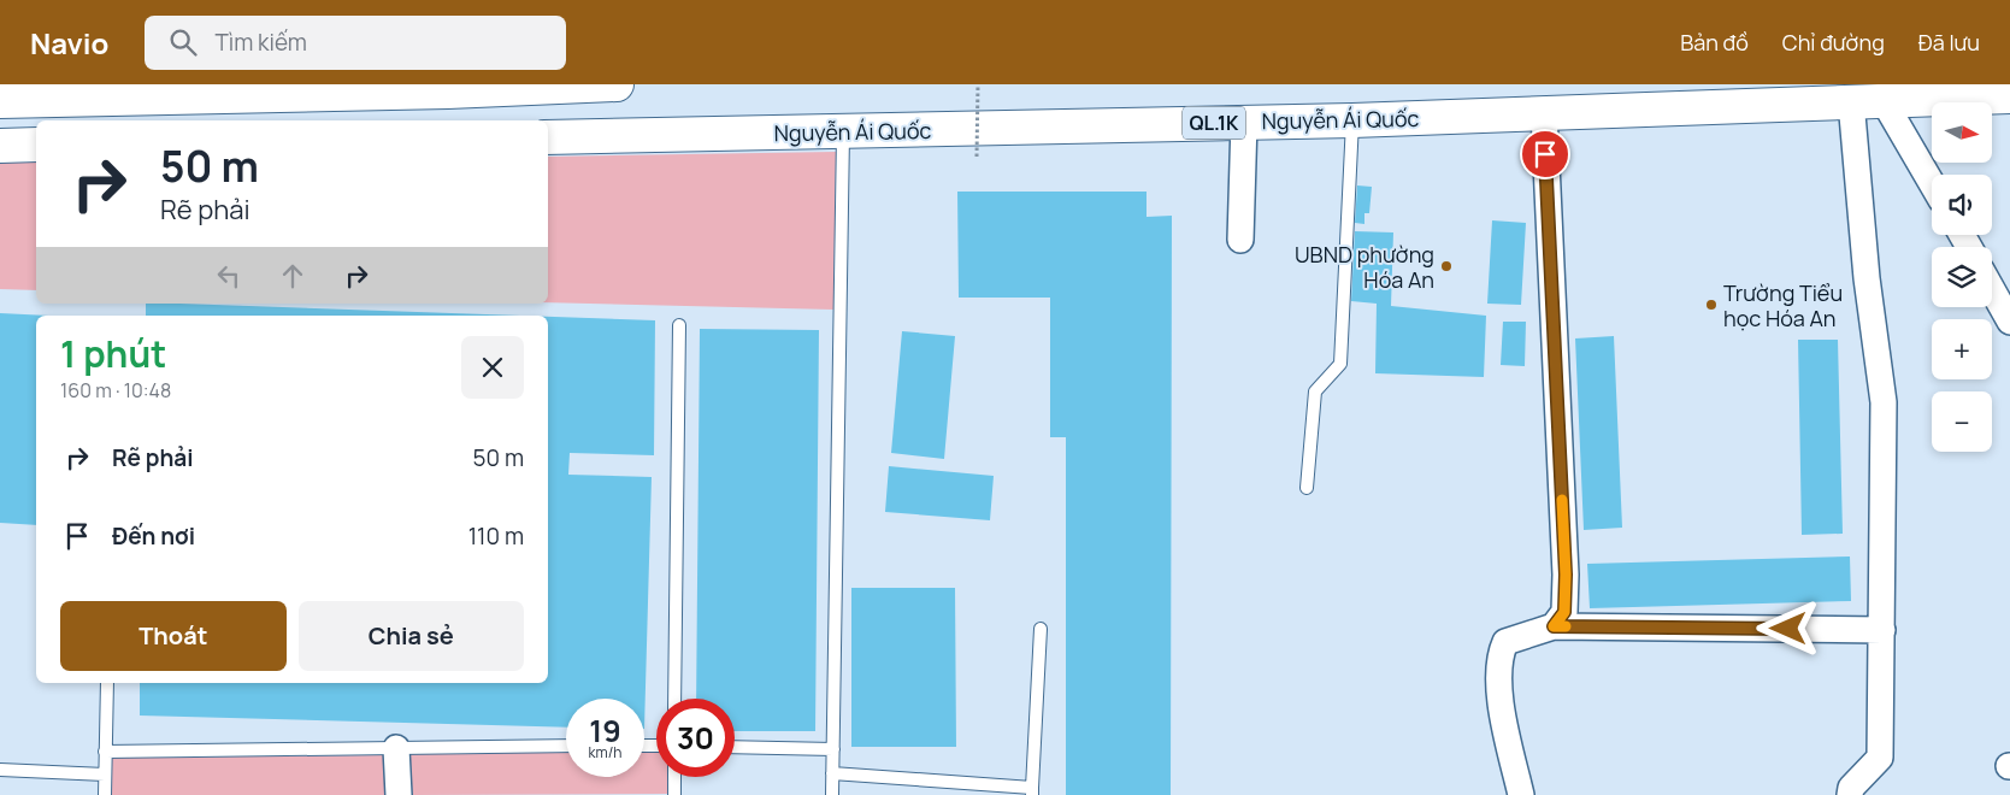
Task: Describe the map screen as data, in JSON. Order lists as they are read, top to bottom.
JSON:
{
  "streets": {
    "main road": ["Nguyễn Ái Quốc", "QL.1K"]
  },
  "crossings": [
    ["Nguyễn Ái Quốc", "QL.1K"]
  ],
  "places": ["UBND phường Hóa An", "Trường Tiểu học Hóa An"],
  "north": "right",
  "page": {
    "header": "Navio",
    "search": "Tìm kiếm",
    "nav": ["Bản đồ", "Chỉ đường", "Đã lưu"],
    "map_buttons": ["+", "−"],
    "turn": ["50 m", "Rẽ phải"],
    "heading": ["1 phút", "160 m · 10:48"],
    "list": [
      {
        "name": "Rẽ phải",
        "value": "50 m"
      },
      {
        "name": "Đến nơi",
        "value": "110 m"
      }
    ],
    "buttons": ["Thoát", "Chia sẻ"],
    "speed": "19 km/h",
    "limit": "30"
  }
}
